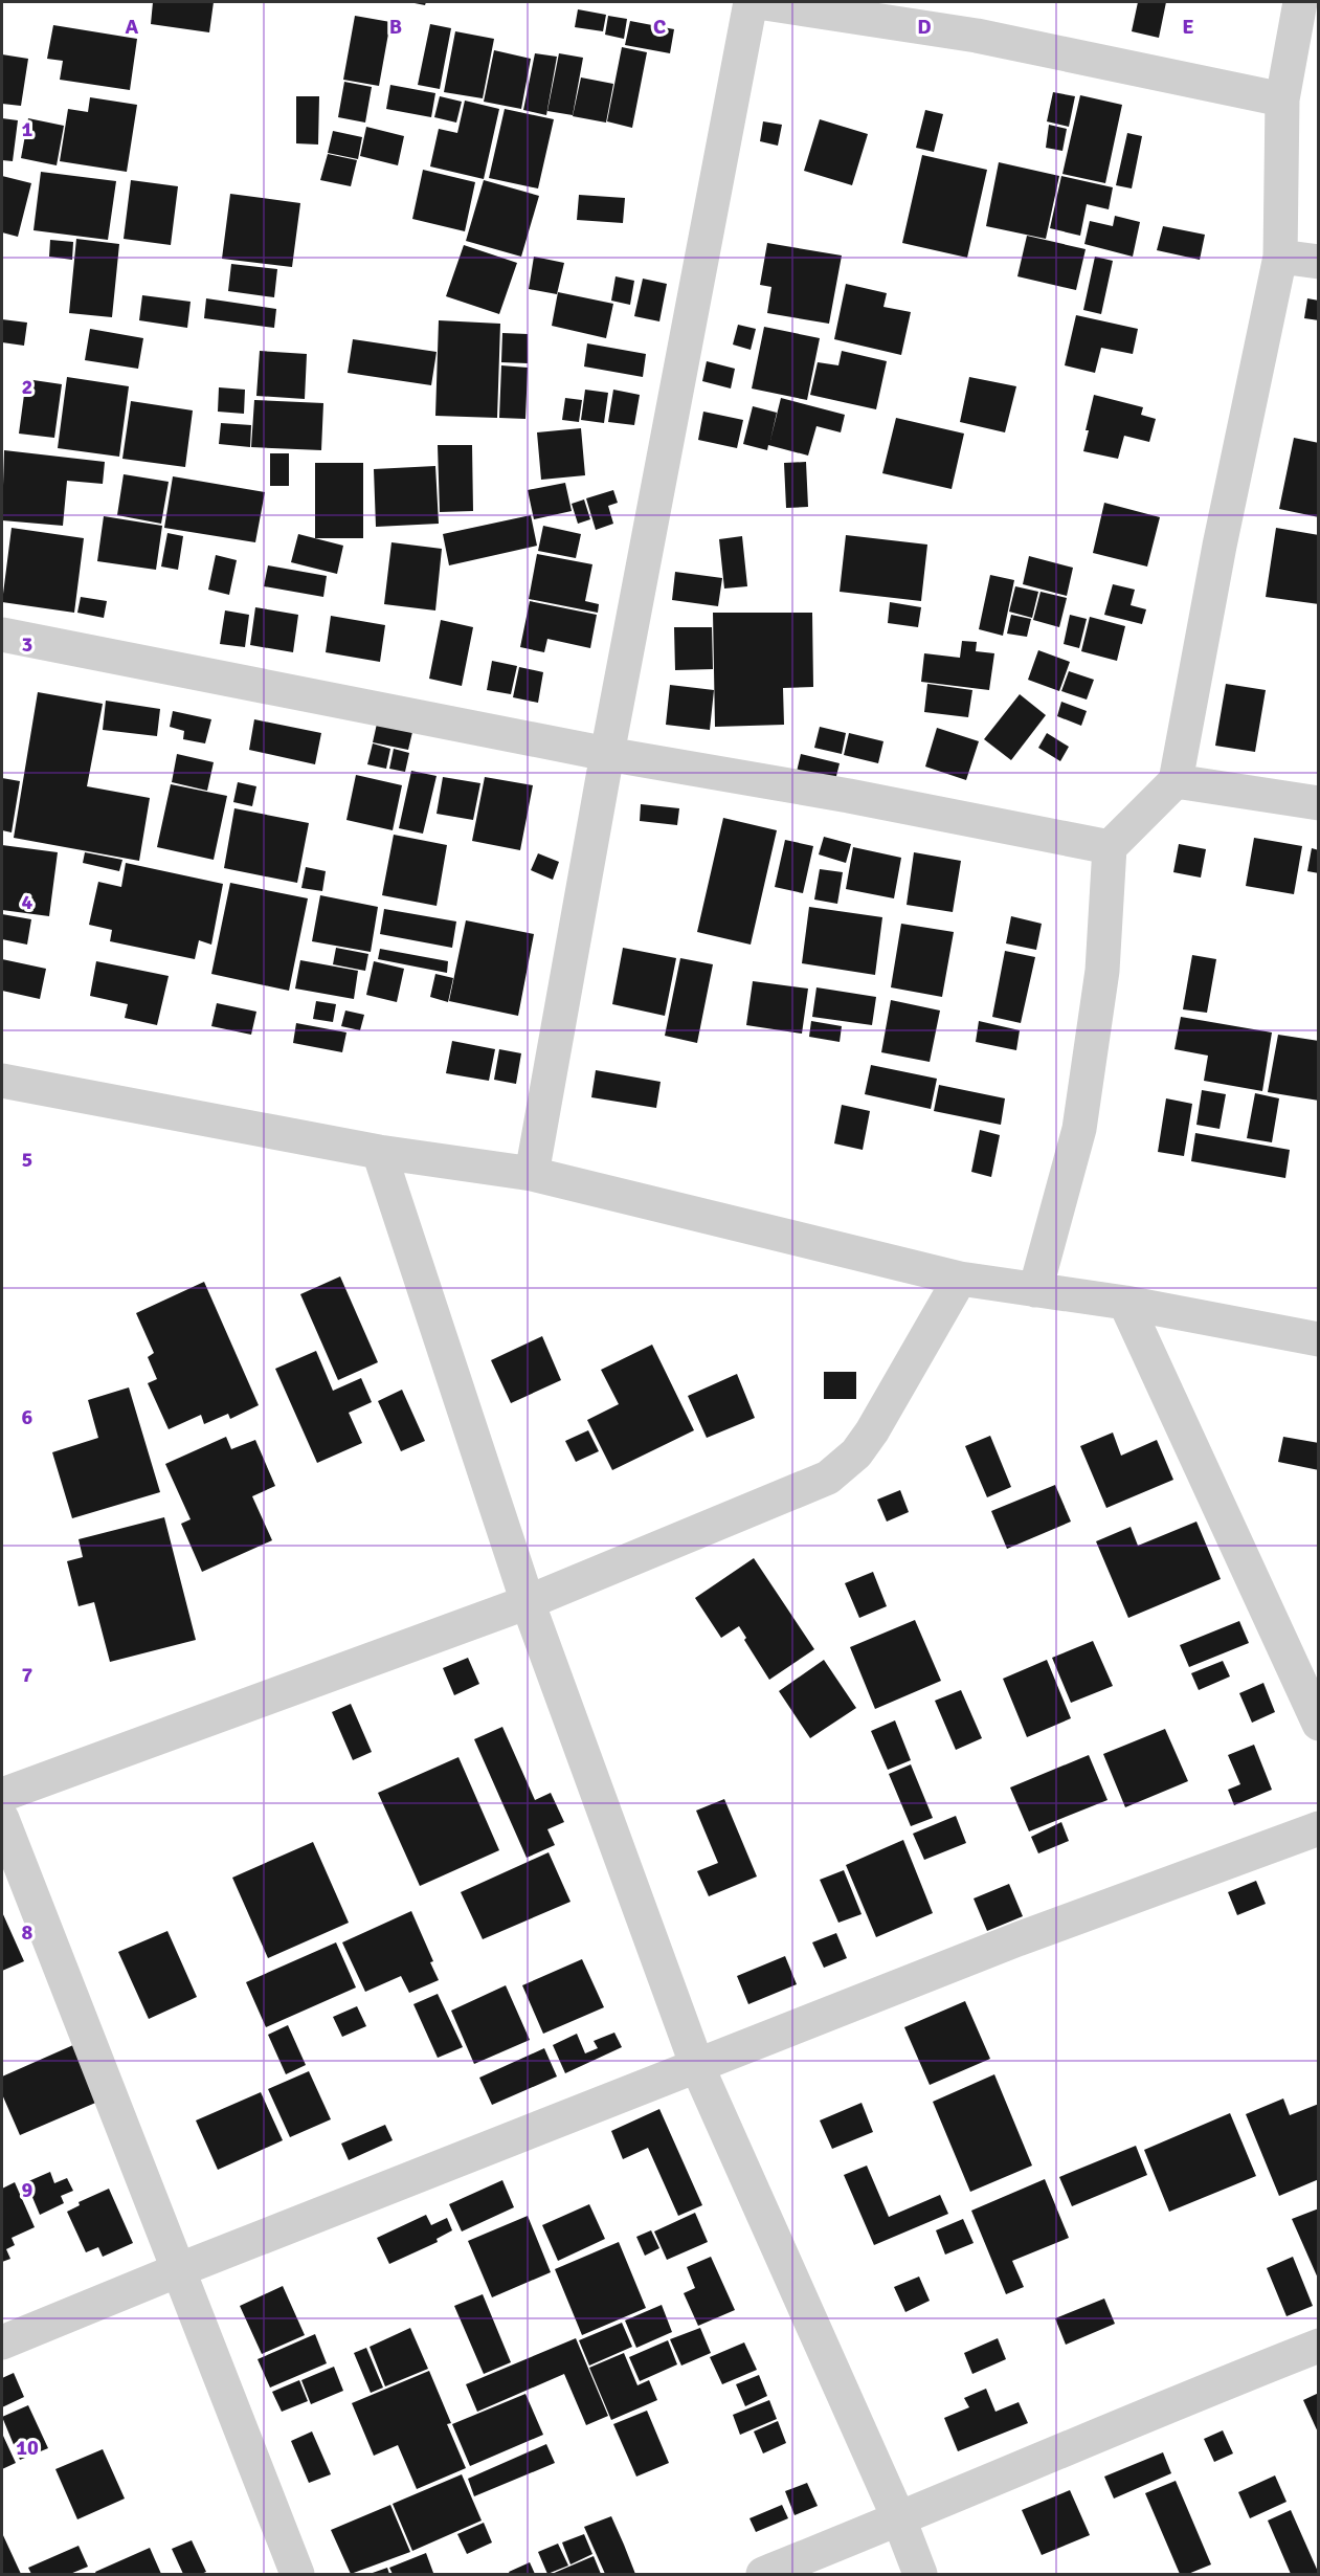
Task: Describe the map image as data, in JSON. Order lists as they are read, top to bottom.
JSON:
{
  "grid": {
    "columns": [
      "A",
      "B",
      "C",
      "D",
      "E"
    ],
    "rows": [
      "1",
      "2",
      "3",
      "4",
      "5",
      "6",
      "7",
      "8",
      "9",
      "10"
    ]
  }
}
